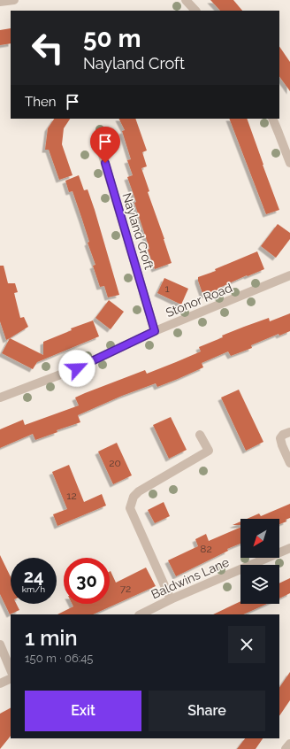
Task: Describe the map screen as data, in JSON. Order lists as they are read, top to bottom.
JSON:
{
  "streets": {
    "street": ["Nayland Croft", "Stonor Road", "Baldwins Lane"]
  },
  "crossings": [
    ["Nayland Croft", "Stonor Road"]
  ],
  "house_numbers": [
    "1",
    "20",
    "12",
    "82",
    "72"
  ],
  "north": "bottom left",
  "page": {
    "turn": ["50 m", "Nayland Croft"],
    "then": "Then",
    "speed": "24 km/h",
    "limit": "30",
    "heading": ["1 min", "150 m · 06:45"],
    "buttons": ["Exit", "Share"]
  }
}
